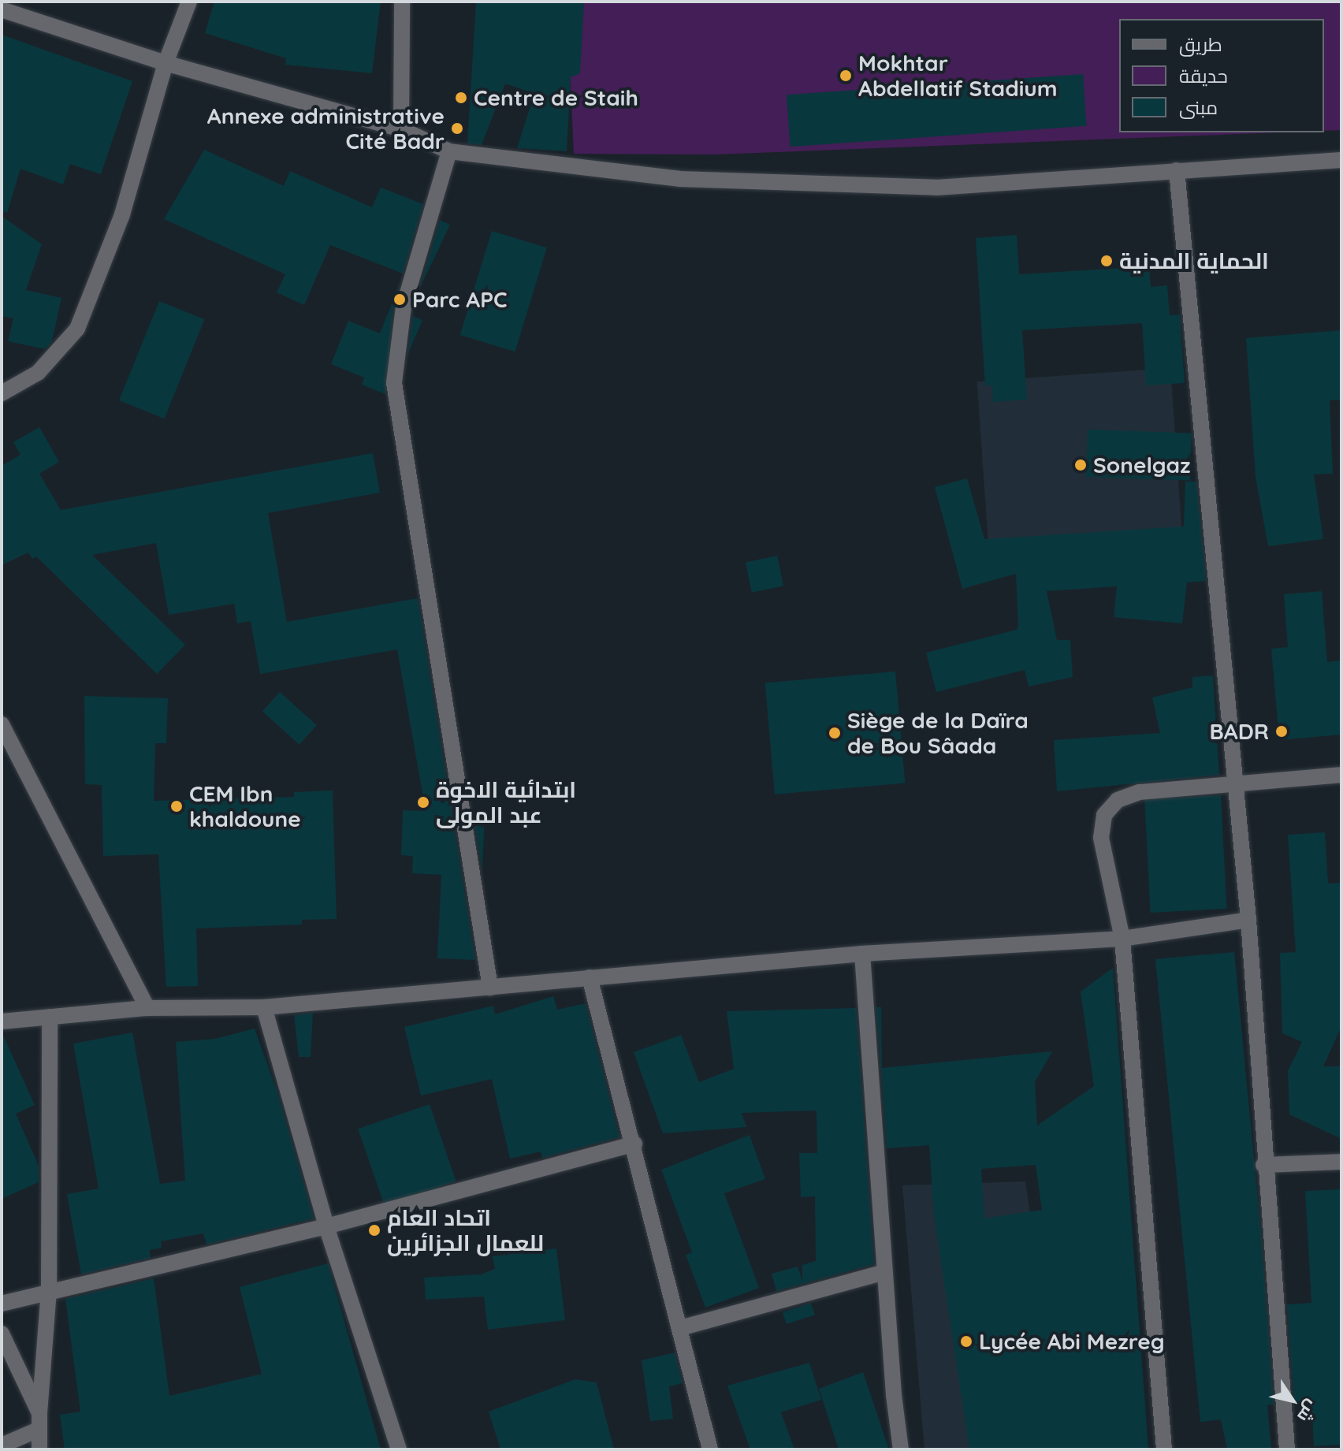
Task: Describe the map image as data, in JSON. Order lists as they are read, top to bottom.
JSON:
{
  "places": [
    "Mokhtar Abdellatif Stadium",
    "Centre de Staih",
    "Annexe administrative Cité Badr",
    "الحماية المدنية",
    "Parc APC",
    "Sonelgaz",
    "BADR",
    "Siège de la Daïra de Bou Sâada",
    "ابتدائية الاخوة عبد المولى",
    "CEM Ibn khaldoune",
    "اتحاد العام للعمال الجزائرين",
    "Lycée Abi Mezreg"
  ],
  "legend": ["طريق", "حديقة", "مبنى"],
  "north": "bottom right"
}
